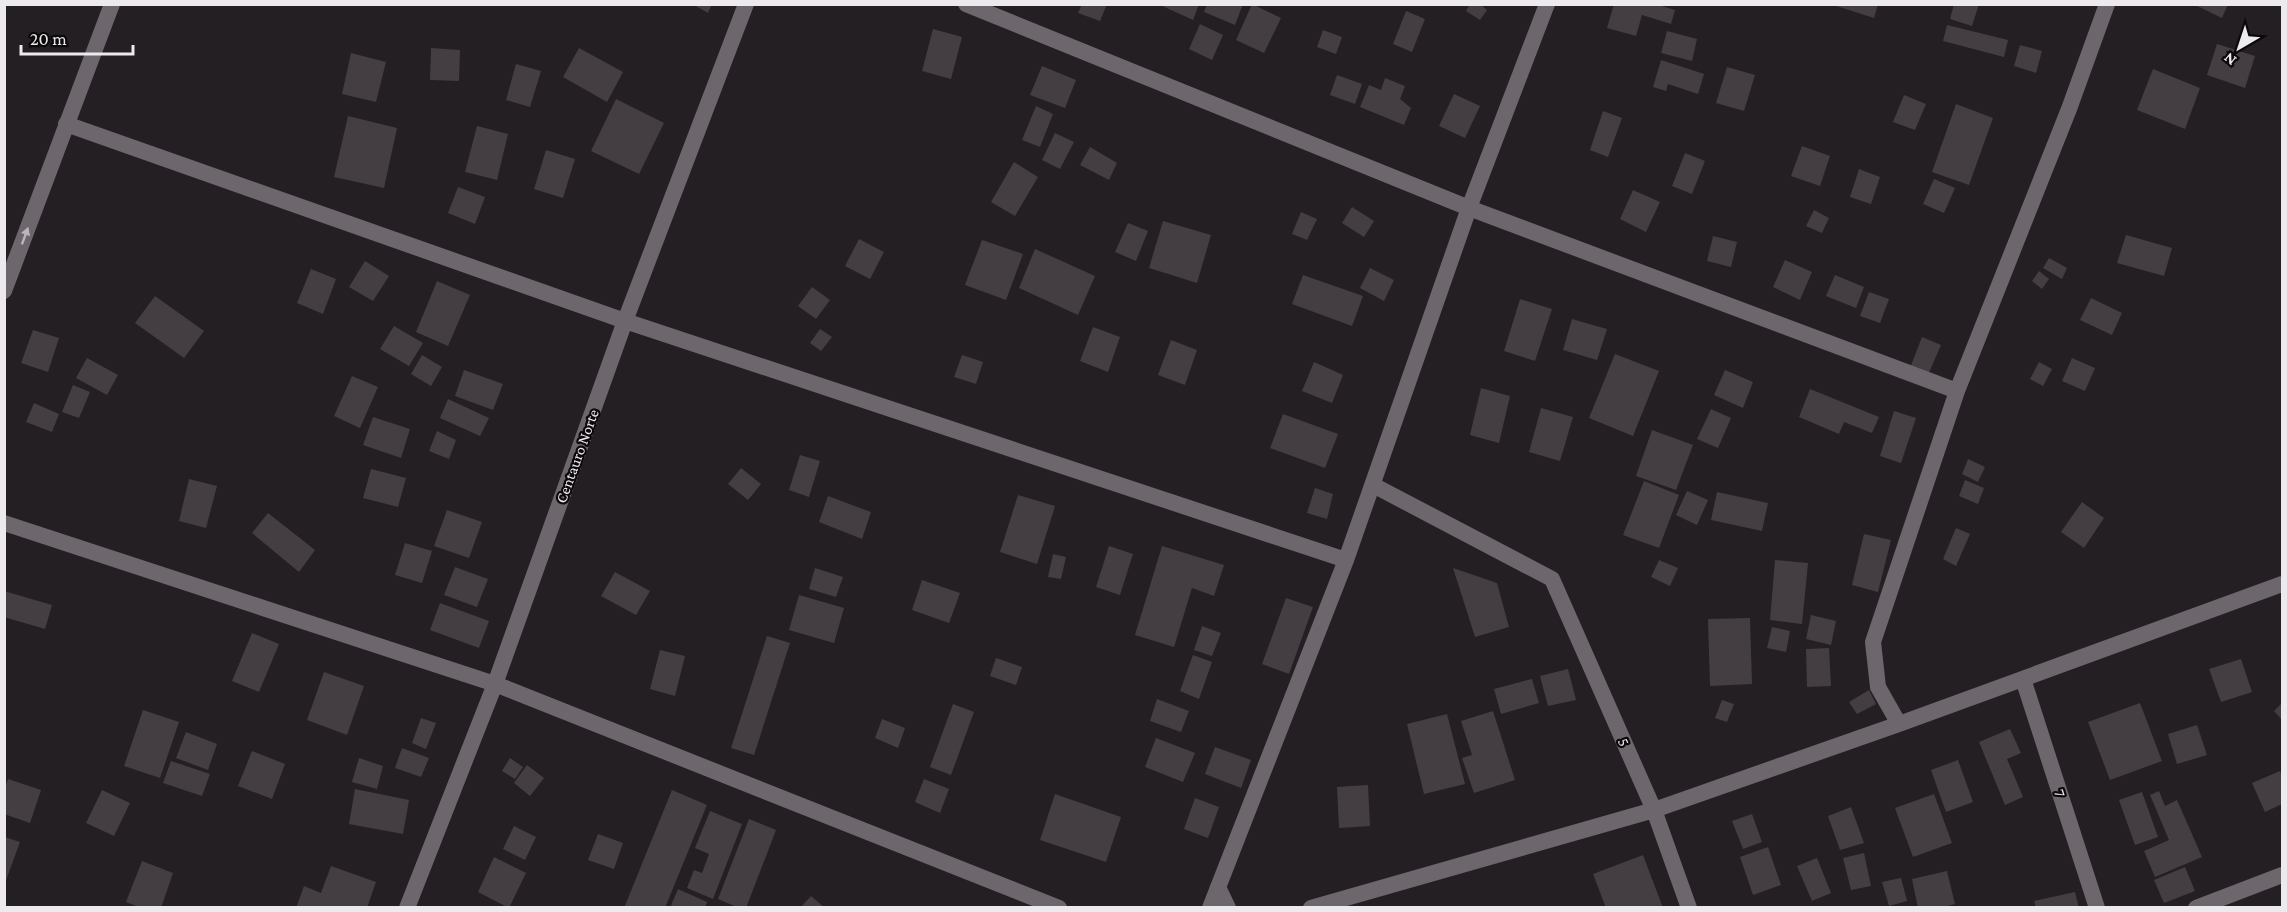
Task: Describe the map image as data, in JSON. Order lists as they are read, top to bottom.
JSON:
{
  "streets": {
    "street": ["Centauro Norte", "5", "7"]
  },
  "scale_bar": "20 m",
  "north": "bottom left"
}
